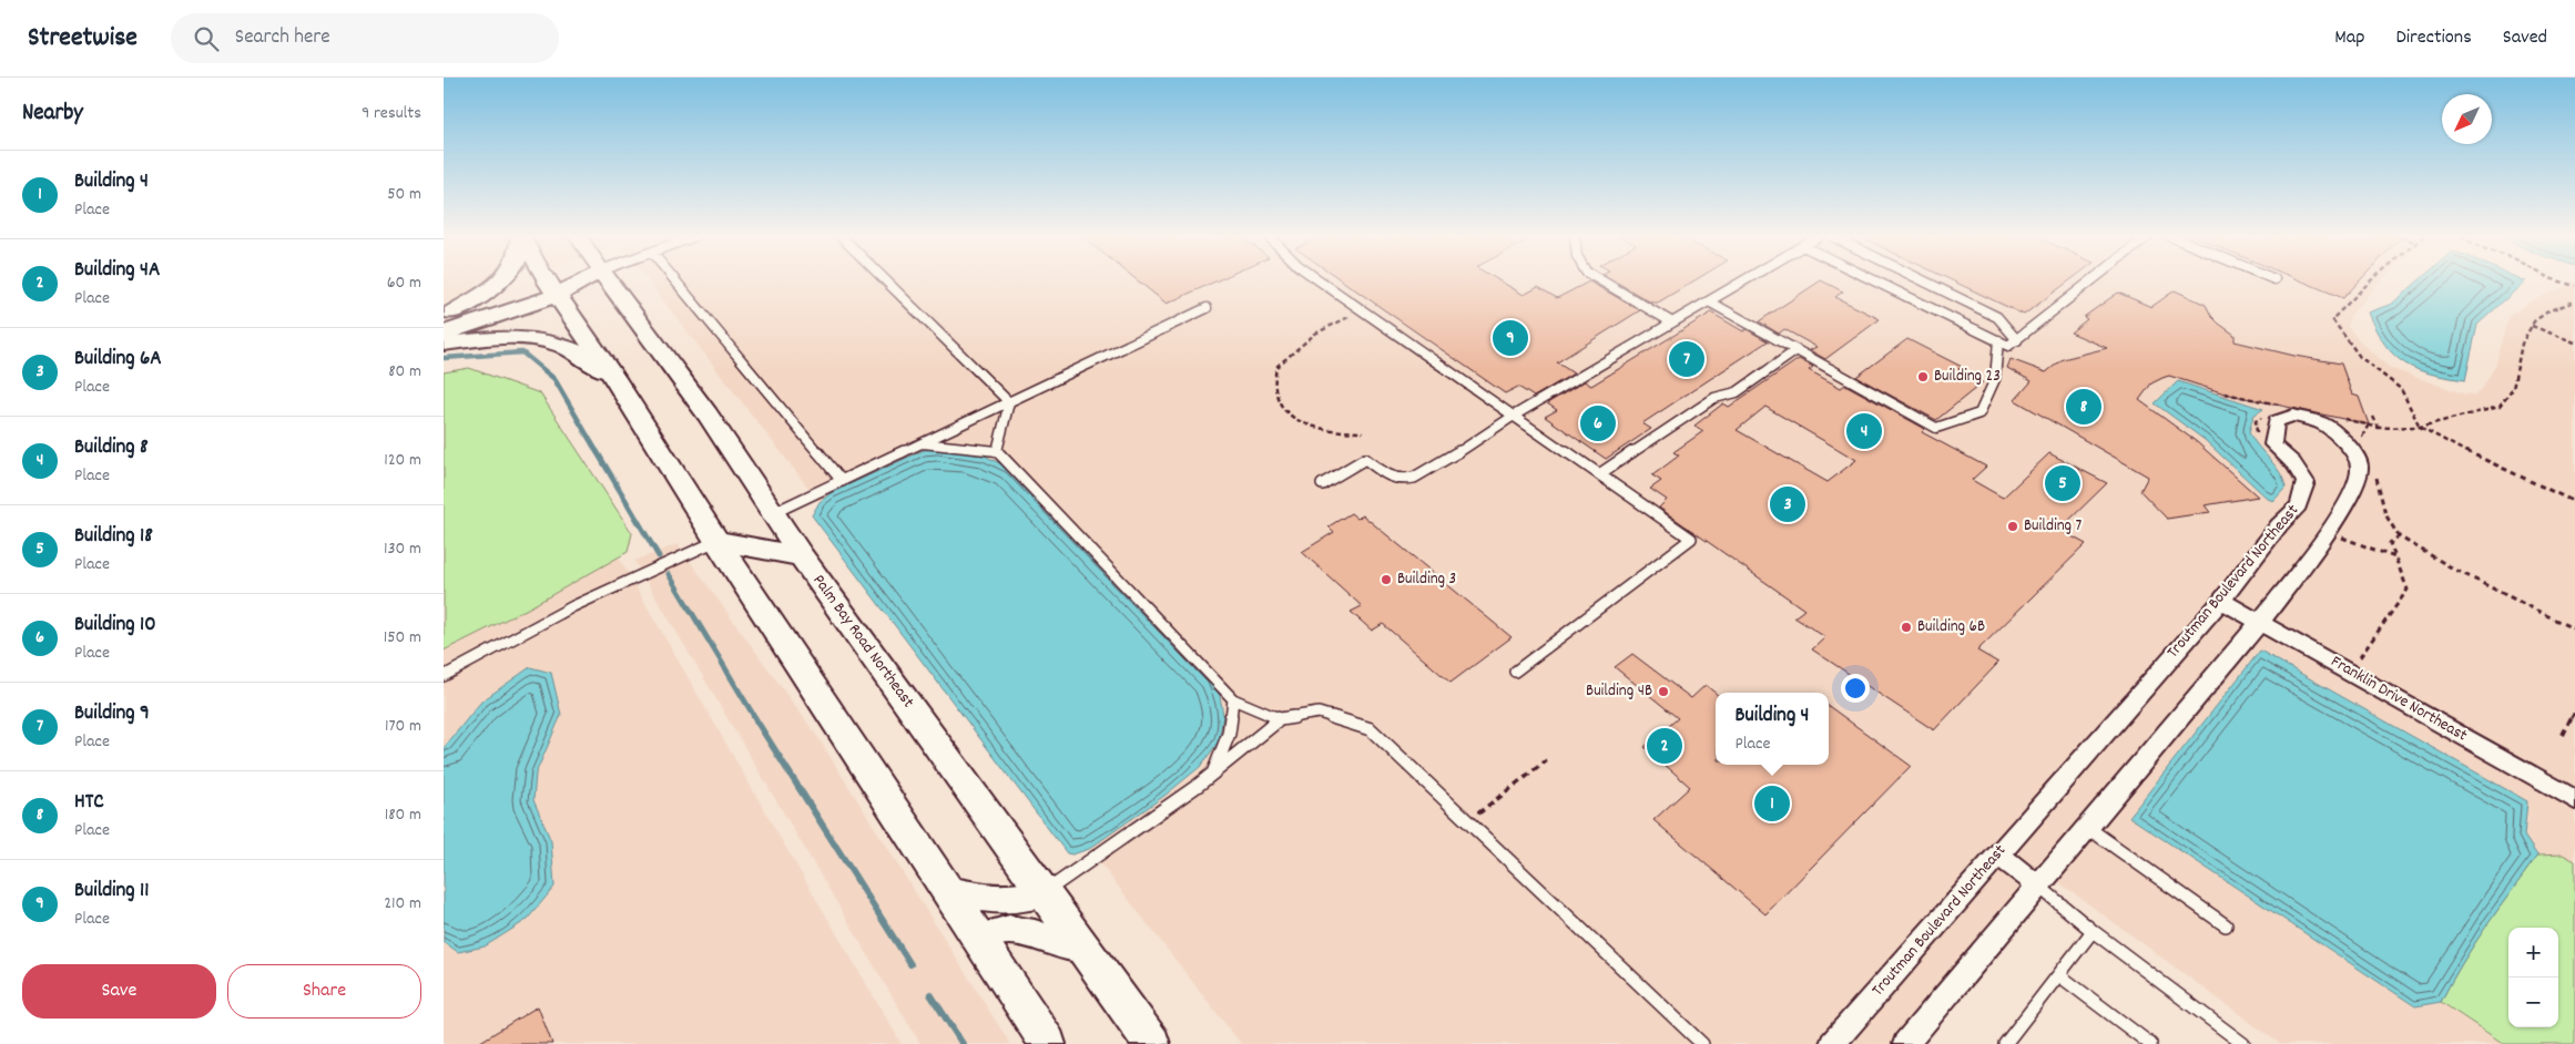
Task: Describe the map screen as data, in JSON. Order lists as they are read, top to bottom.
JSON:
{
  "streets": {
    "main road": ["Palm Bay Road Northeast"],
    "street": ["Troutman Boulevard Northeast", "Franklin Drive Northeast"]
  },
  "crossings": [
    ["Troutman Boulevard Northeast", "Franklin Drive Northeast"]
  ],
  "places": [
    "Building 23",
    "Building 7",
    "Building 3",
    "Building 6B",
    "Building 4B"
  ],
  "north": "bottom left",
  "page": {
    "header": "Streetwise",
    "search": "Search here",
    "nav": ["Map", "Directions", "Saved"],
    "heading": ["Nearby", "9 results"],
    "list": [
      {
        "mark": "1",
        "name": "Building 4",
        "note": "Place",
        "value": "50 m"
      },
      {
        "mark": "2",
        "name": "Building 4A",
        "note": "Place",
        "value": "60 m"
      },
      {
        "mark": "3",
        "name": "Building 6A",
        "note": "Place",
        "value": "80 m"
      },
      {
        "mark": "4",
        "name": "Building 8",
        "note": "Place",
        "value": "120 m"
      },
      {
        "mark": "5",
        "name": "Building 18",
        "note": "Place",
        "value": "130 m"
      },
      {
        "mark": "6",
        "name": "Building 10",
        "note": "Place",
        "value": "150 m"
      },
      {
        "mark": "7",
        "name": "Building 9",
        "note": "Place",
        "value": "170 m"
      },
      {
        "mark": "8",
        "name": "HTC",
        "note": "Place",
        "value": "180 m"
      },
      {
        "mark": "9",
        "name": "Building 11",
        "note": "Place",
        "value": "210 m"
      }
    ],
    "pins": [
      "9",
      "7",
      "8",
      "6",
      "4",
      "5",
      "3",
      "2",
      "1"
    ],
    "popup": ["Building 4", "Place"],
    "map_buttons": ["+", "−"],
    "buttons": ["Save", "Share"]
  }
}
